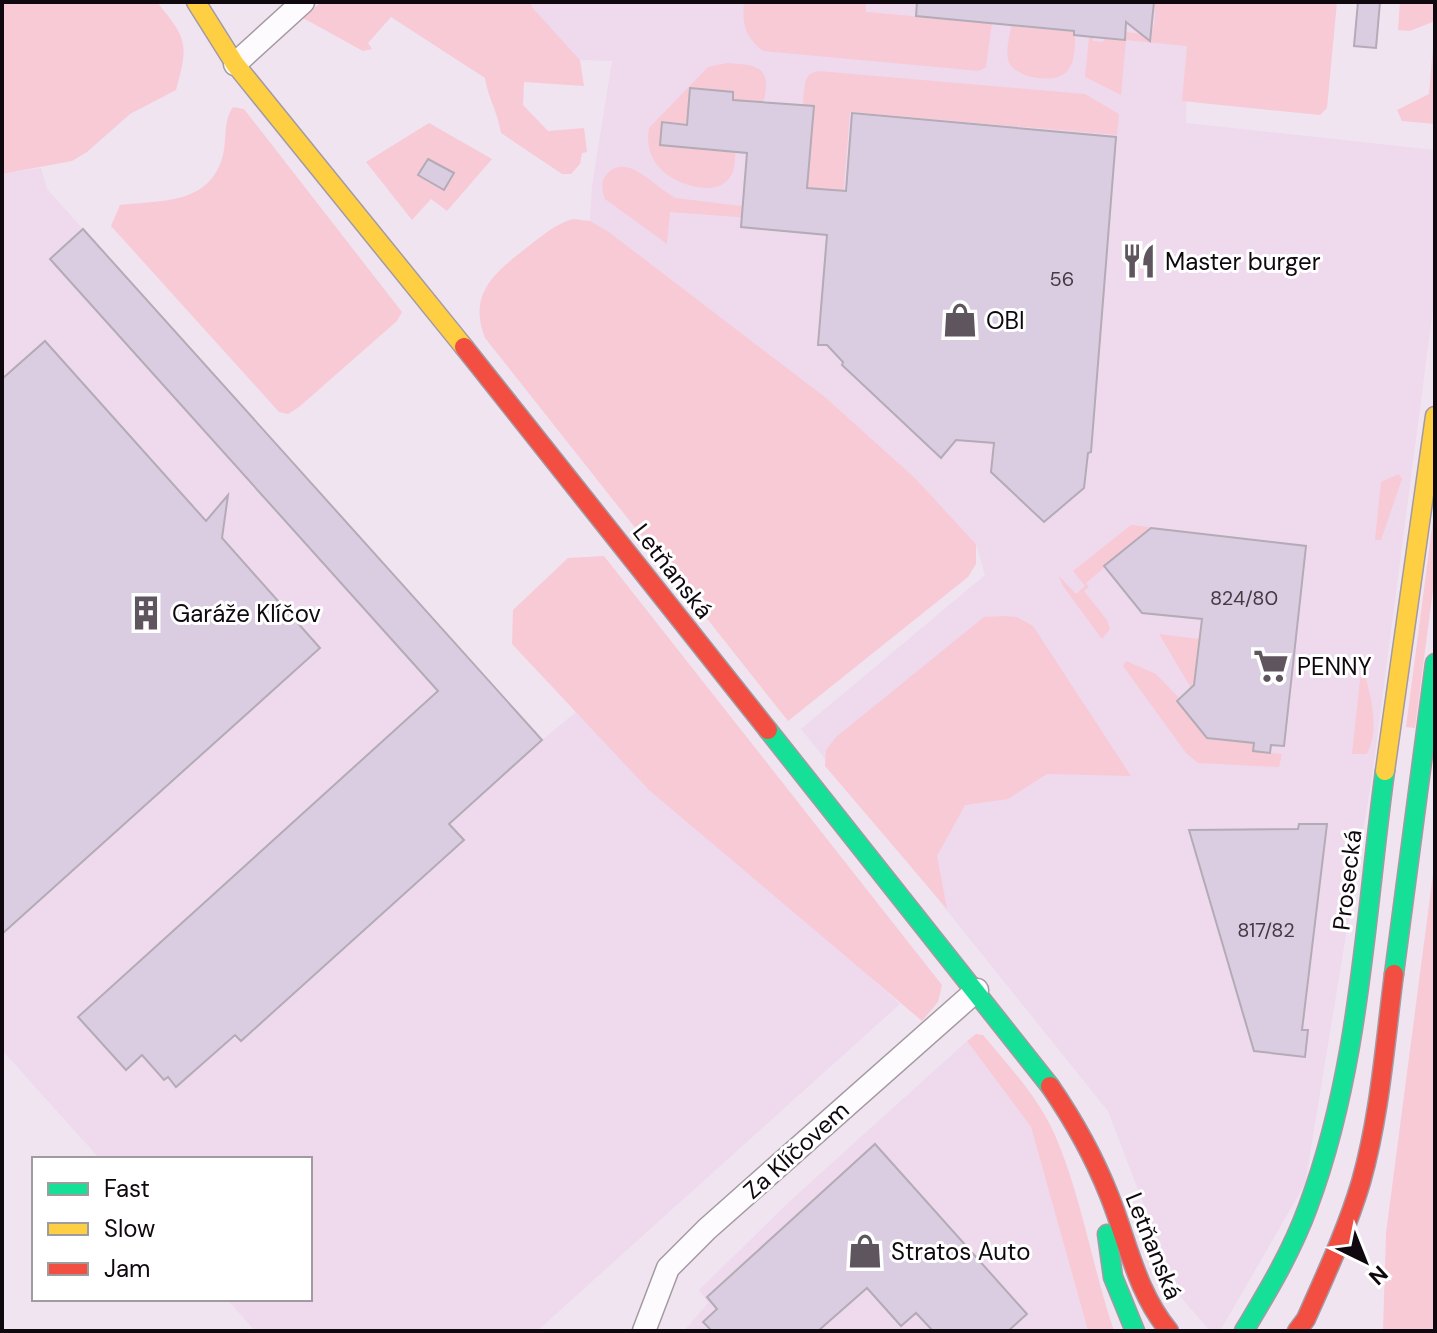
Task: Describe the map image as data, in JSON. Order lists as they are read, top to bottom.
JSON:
{
  "streets": {
    "street": ["Letňanská", "Prosecká", "Za Klíčovem"]
  },
  "crossings": [
    ["Letňanská", "Za Klíčovem"]
  ],
  "places": {
    "restaurant": ["Master burger"],
    "shop": ["OBI", "Stratos Auto"],
    "building": ["Garáže Klíčov"],
    "supermarket": ["PENNY"]
  },
  "house_numbers": ["56", "824/80", "817/82"],
  "legend": ["Fast", "Slow", "Jam"],
  "north": "bottom right"
}
